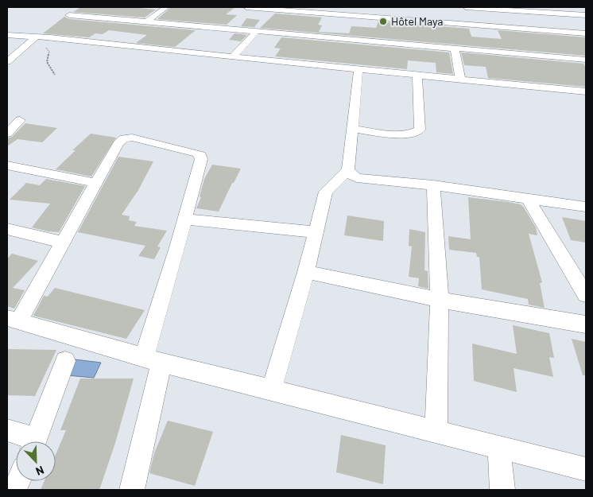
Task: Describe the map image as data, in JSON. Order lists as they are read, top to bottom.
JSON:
{
  "places": ["Hôtel Maya"],
  "north": "bottom right"
}
